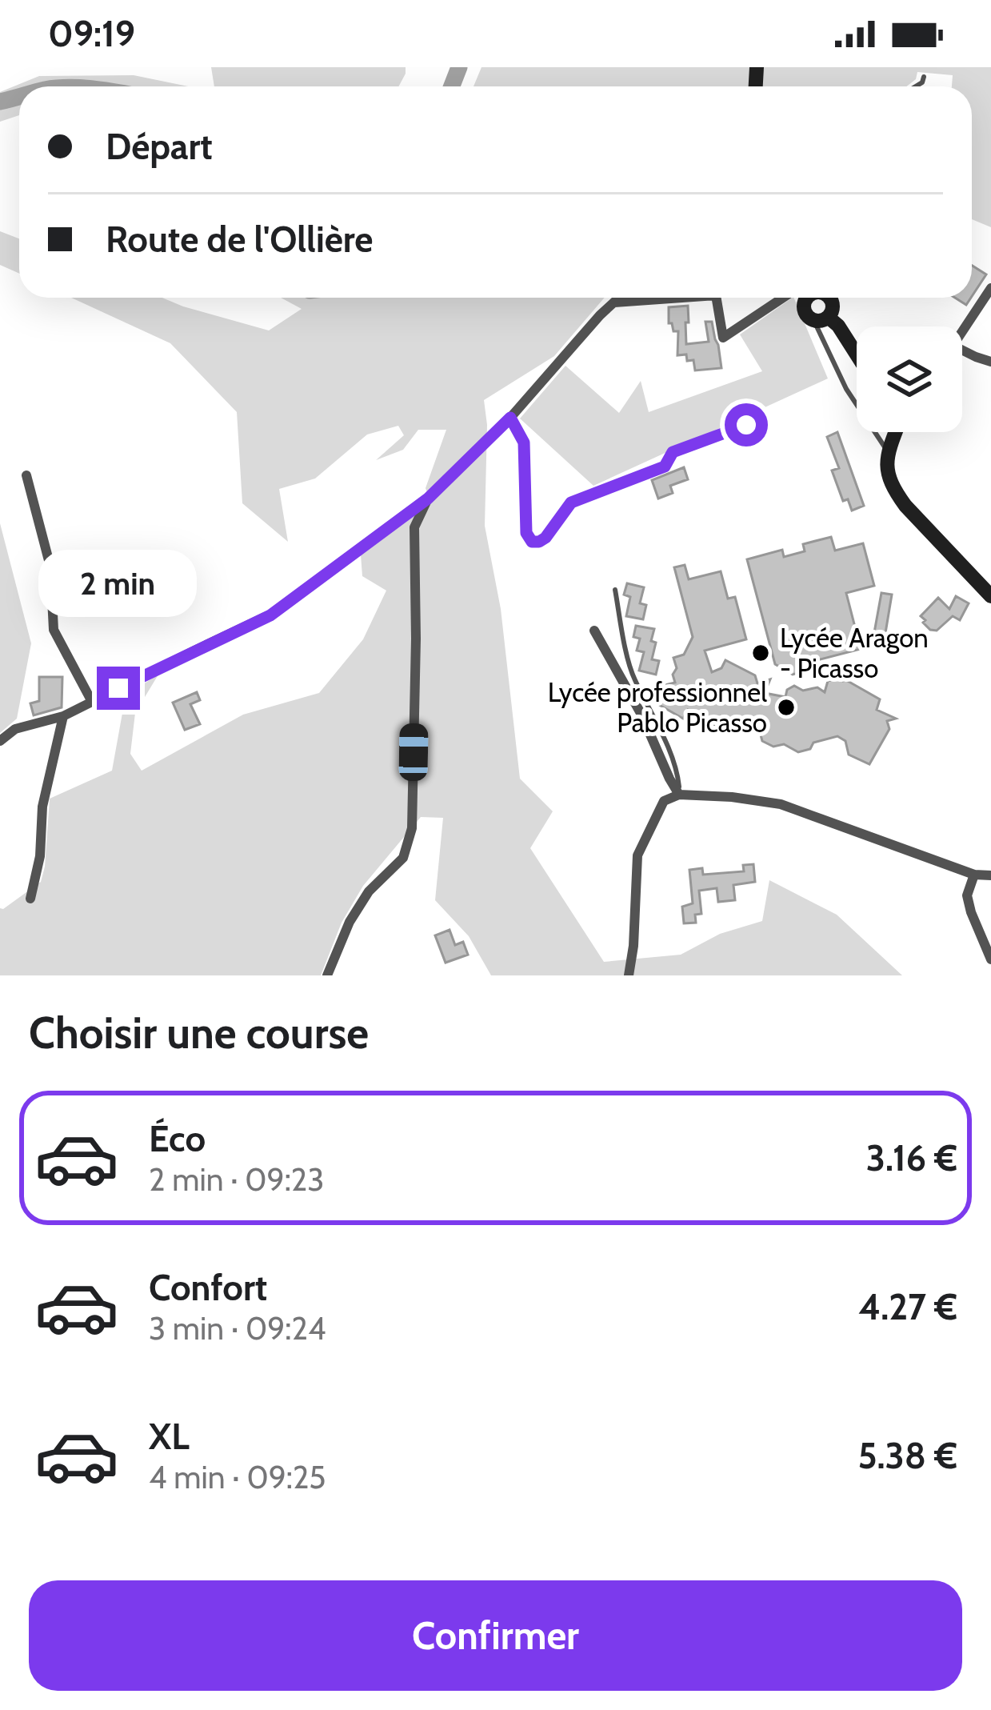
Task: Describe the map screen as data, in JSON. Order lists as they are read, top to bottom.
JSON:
{
  "places": ["Lycée Aragon - Picasso", "Lycée professionnel Pablo Picasso"],
  "page": {
    "status": "09:19",
    "banner": ["Départ", "Route de l'Ollière"],
    "bubble": "2 min",
    "heading": "Choisir une course",
    "list": [
      {
        "name": "Éco",
        "note": "2 min · 09:23",
        "value": "3.16 €"
      },
      {
        "name": "Confort",
        "note": "3 min · 09:24",
        "value": "4.27 €"
      },
      {
        "name": "XL",
        "note": "4 min · 09:25",
        "value": "5.38 €"
      }
    ],
    "buttons": "Confirmer"
  }
}
